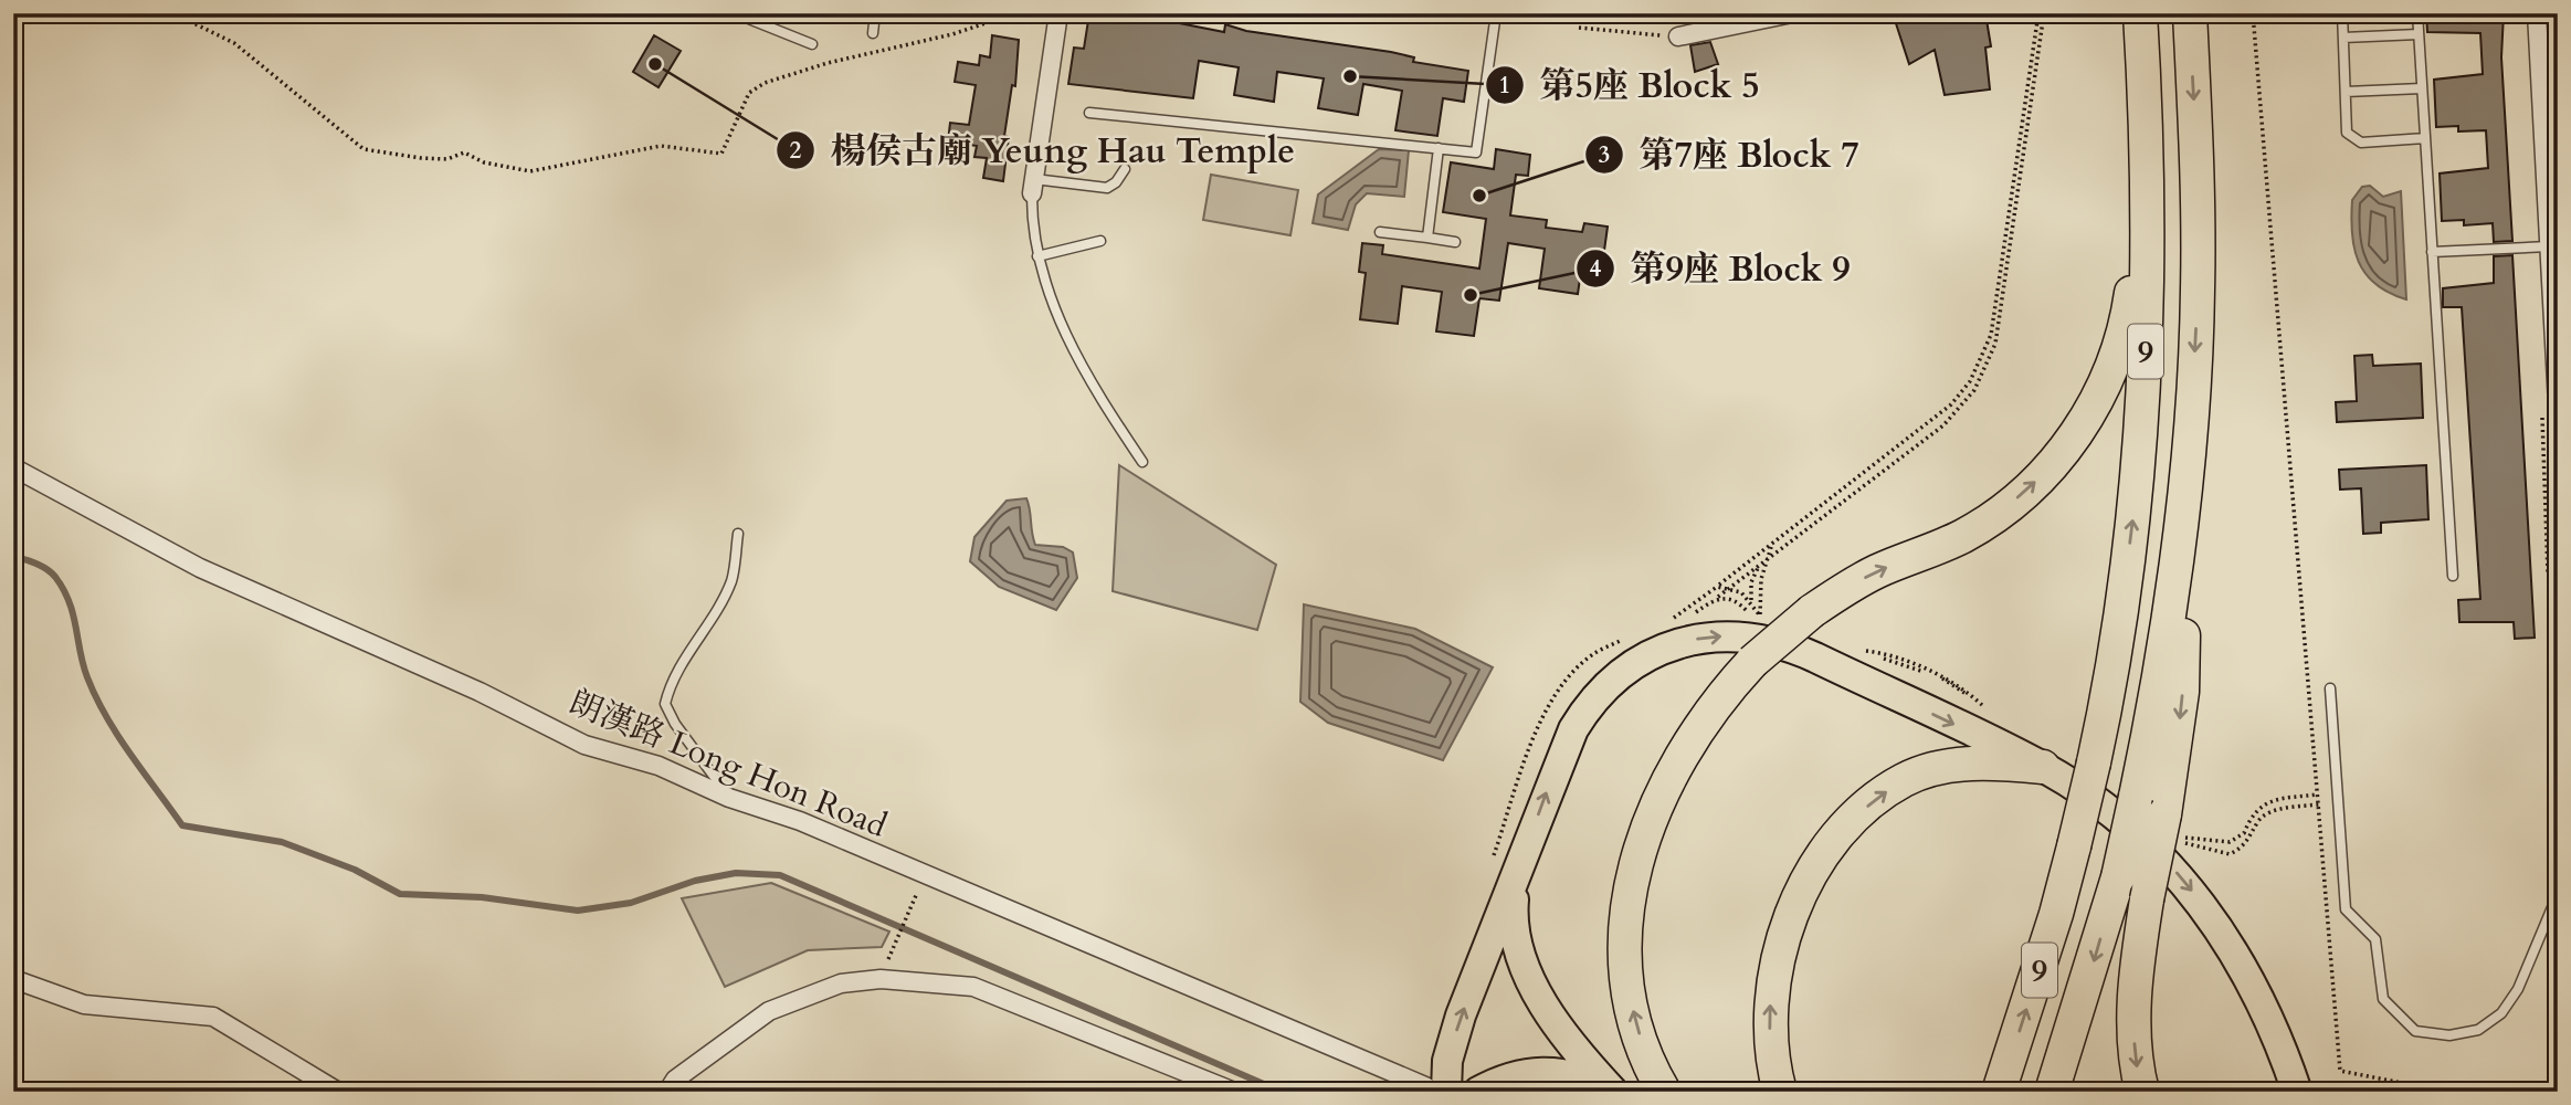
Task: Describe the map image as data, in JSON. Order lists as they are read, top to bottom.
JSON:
{
  "streets": {
    "highway": ["9"],
    "street": ["朗漢路 Long Hon Road"]
  },
  "places": [
    "楊侯古廟 Yeung Hau Temple",
    "第5座 Block 5",
    "第7座 Block 7",
    "第9座 Block 9"
  ]
}
